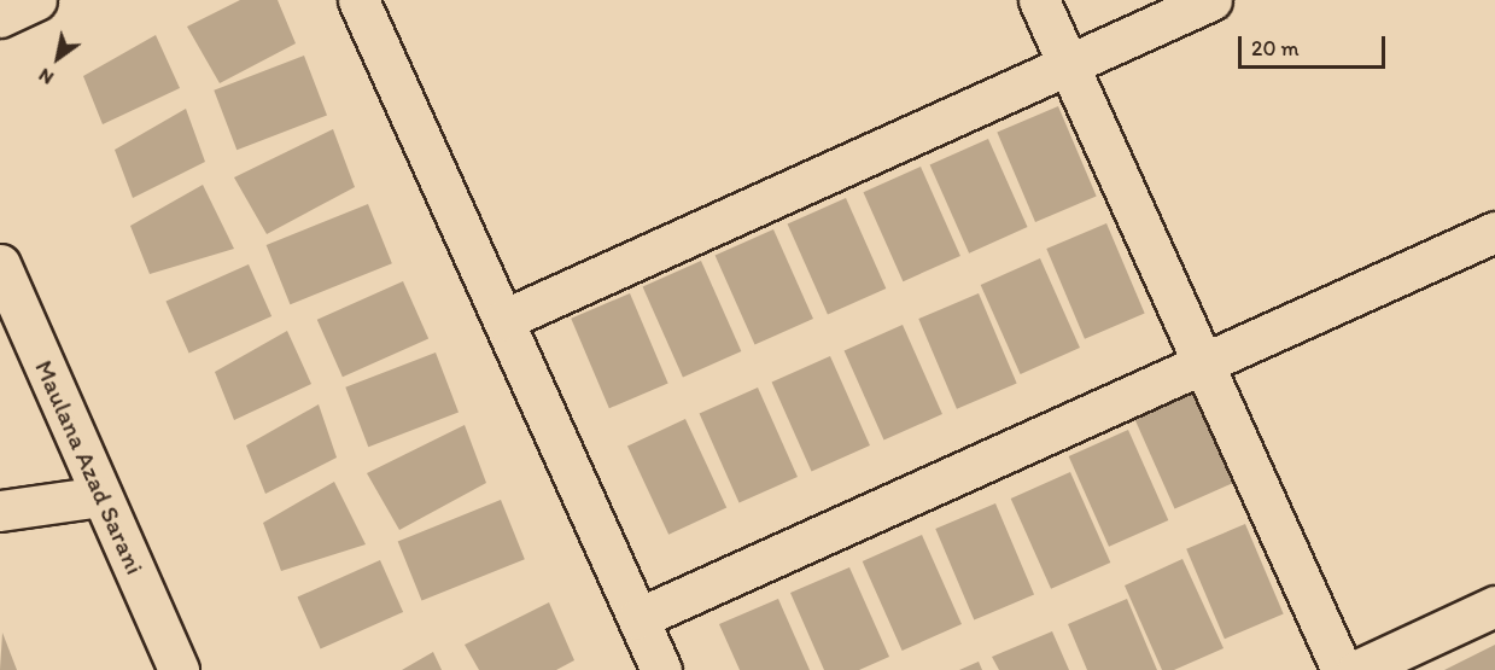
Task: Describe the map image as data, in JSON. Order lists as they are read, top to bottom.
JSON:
{
  "streets": {
    "street": ["Maulana Azad Sarani"]
  },
  "scale_bar": "20 m",
  "north": "bottom left"
}
